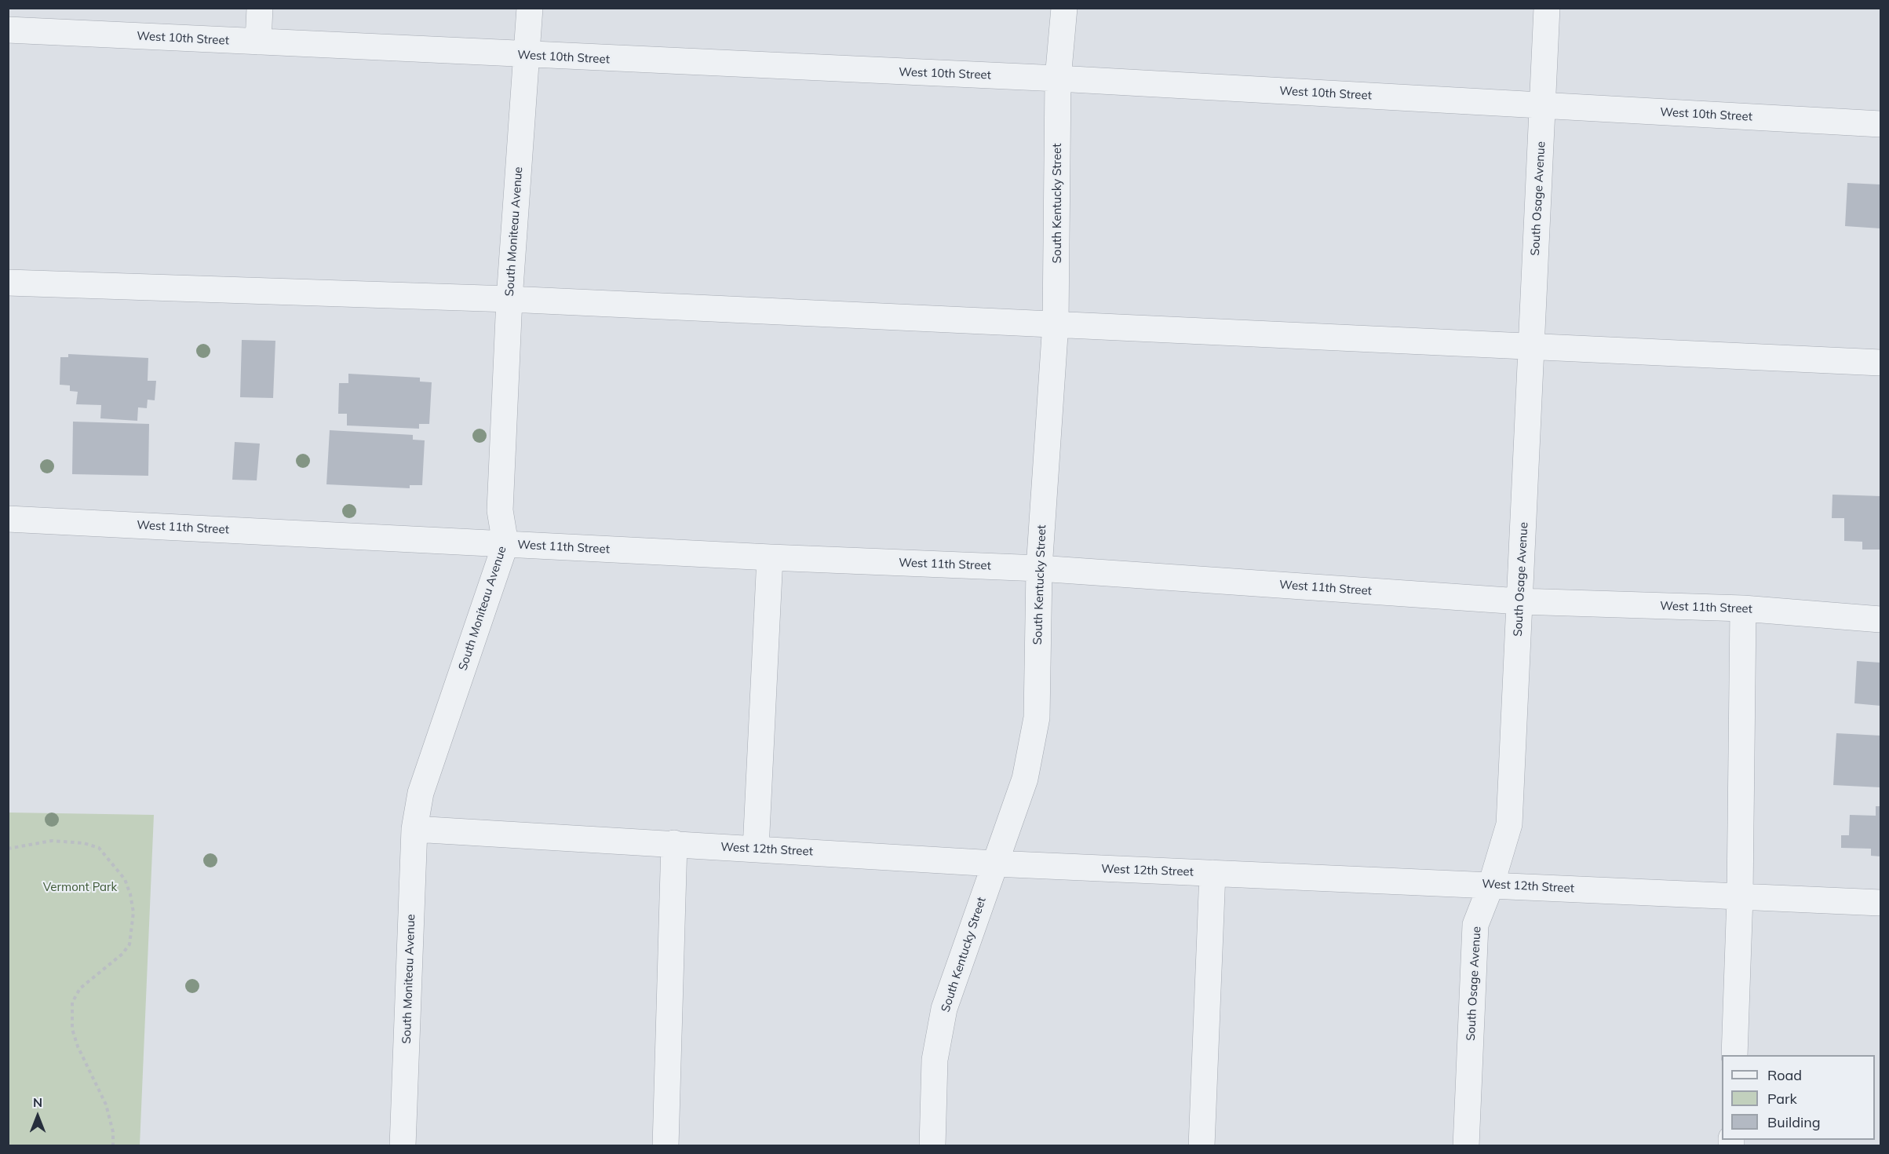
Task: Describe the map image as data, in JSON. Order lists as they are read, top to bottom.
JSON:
{
  "streets": {
    "street": [
      "West 10th Street",
      "South Osage Avenue",
      "South Kentucky Street",
      "South Moniteau Avenue",
      "West 11th Street",
      "West 12th Street"
    ]
  },
  "crossings": [
    ["West 10th Street", "South Osage Avenue"],
    ["West 10th Street", "South Kentucky Street"],
    ["West 10th Street", "South Moniteau Avenue"],
    ["South Osage Avenue", "West 11th Street"],
    ["South Osage Avenue", "West 12th Street"],
    ["South Kentucky Street", "West 11th Street"],
    ["South Kentucky Street", "West 12th Street"],
    ["South Moniteau Avenue", "West 11th Street"],
    ["South Moniteau Avenue", "West 12th Street"]
  ],
  "parks": ["Vermont Park"],
  "legend": ["Road", "Park", "Building"],
  "north": "top"
}
